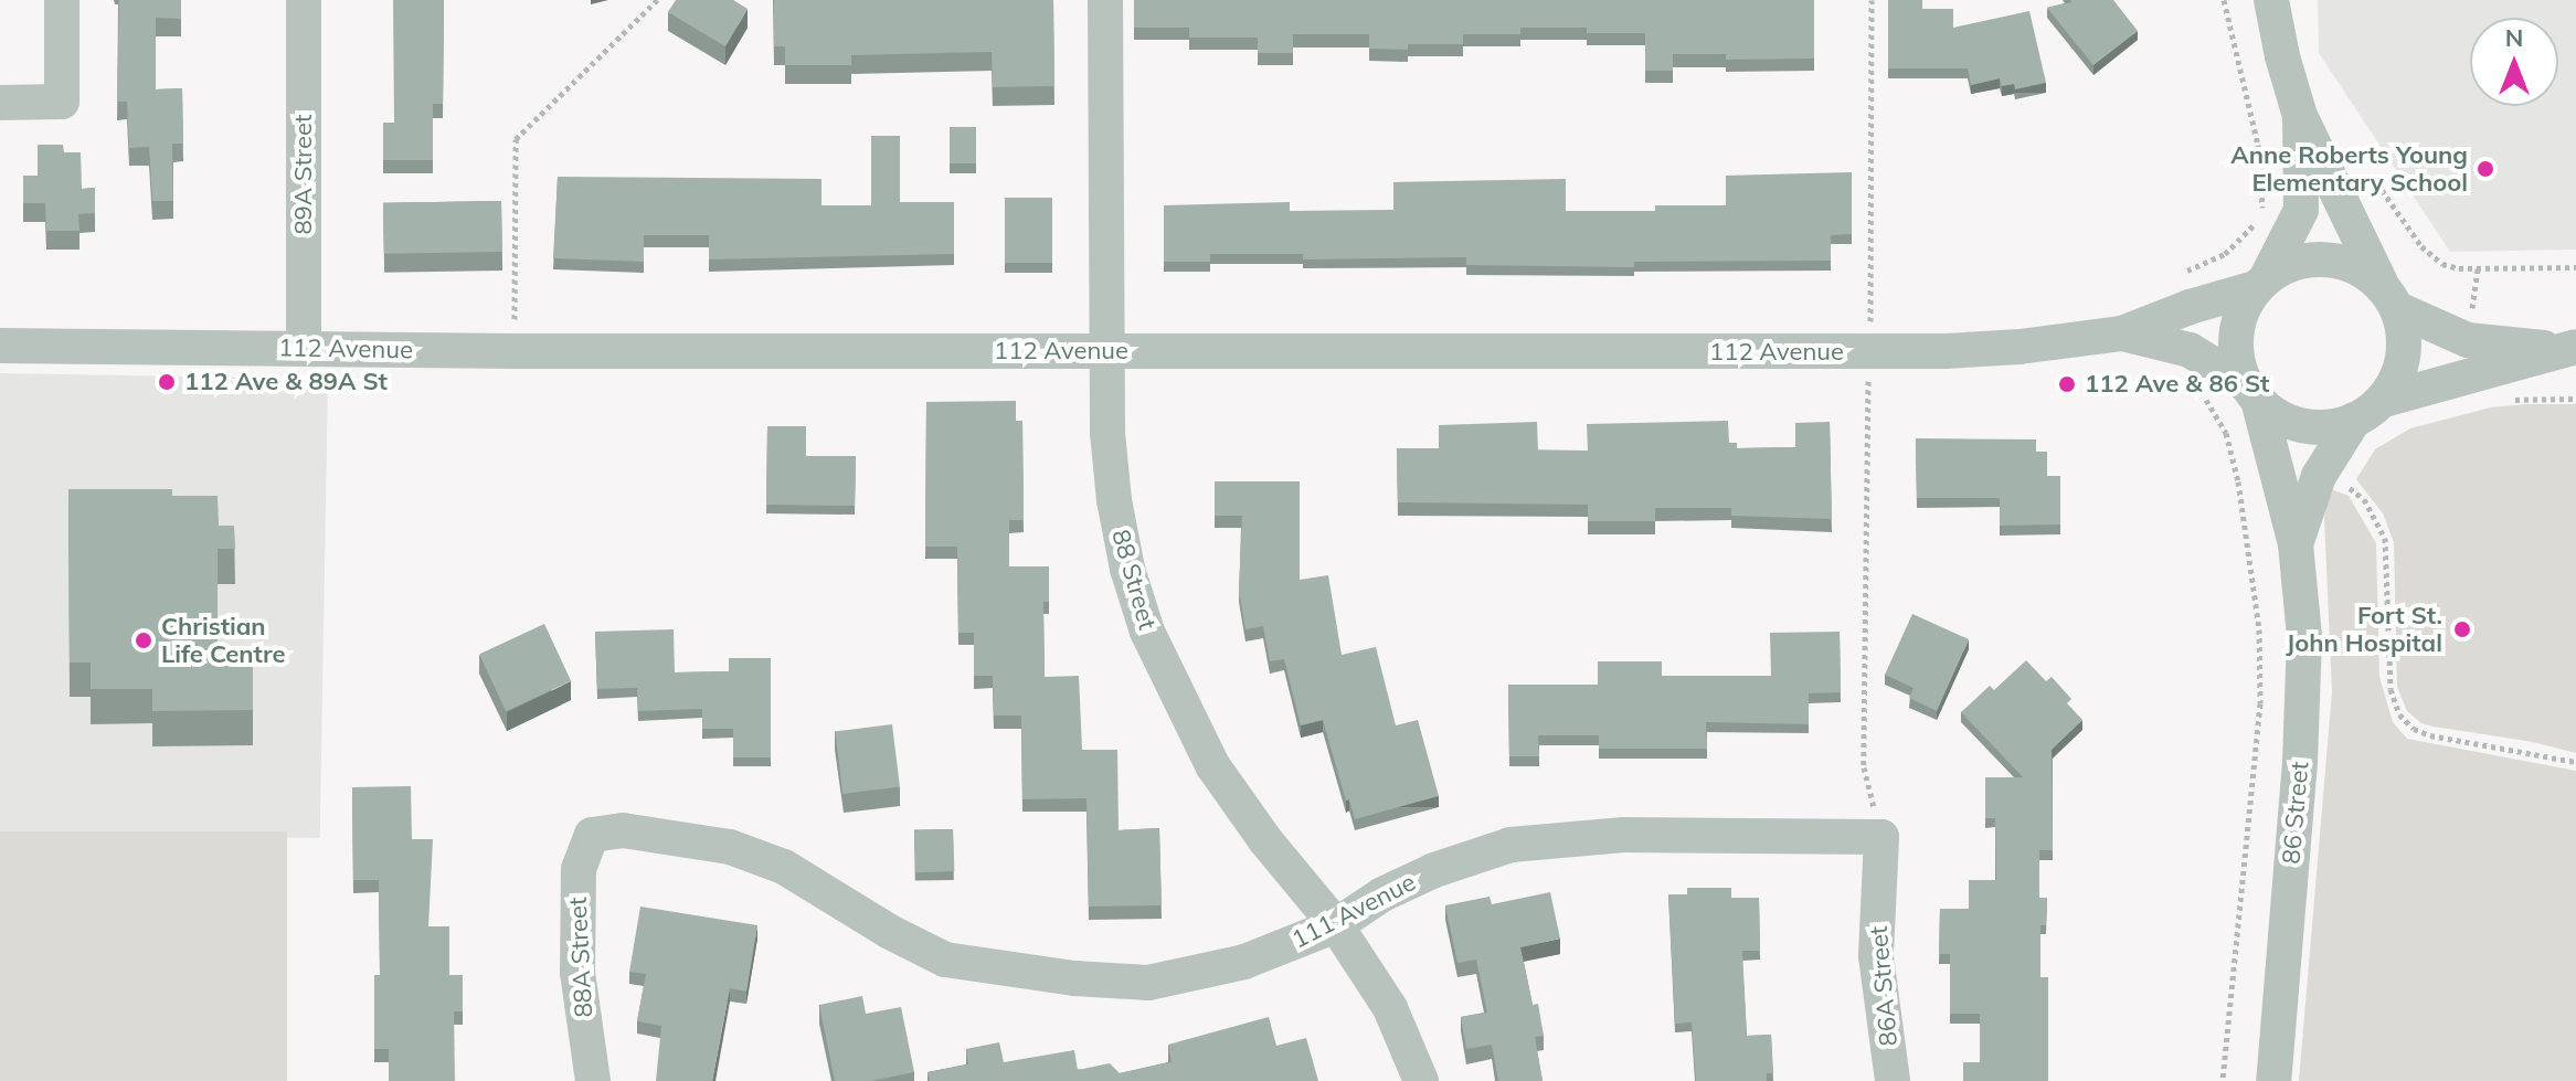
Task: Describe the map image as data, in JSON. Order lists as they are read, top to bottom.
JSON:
{
  "streets": {
    "street": [
      "89A Street",
      "112 Avenue",
      "88 Street",
      "86 Street",
      "111 Avenue",
      "88A Street",
      "86A Street"
    ]
  },
  "crossings": [
    ["89A Street", "112 Avenue"],
    ["112 Avenue", "88 Street"],
    ["112 Avenue", "86 Street"],
    ["88 Street", "111 Avenue"],
    ["111 Avenue", "88A Street"],
    ["111 Avenue", "86A Street"]
  ],
  "places": [
    "Anne Roberts Young Elementary School",
    "112 Ave & 89A St",
    "112 Ave & 86 St",
    "Fort St. John Hospital",
    "Christian Life Centre"
  ],
  "north": "top"
}
